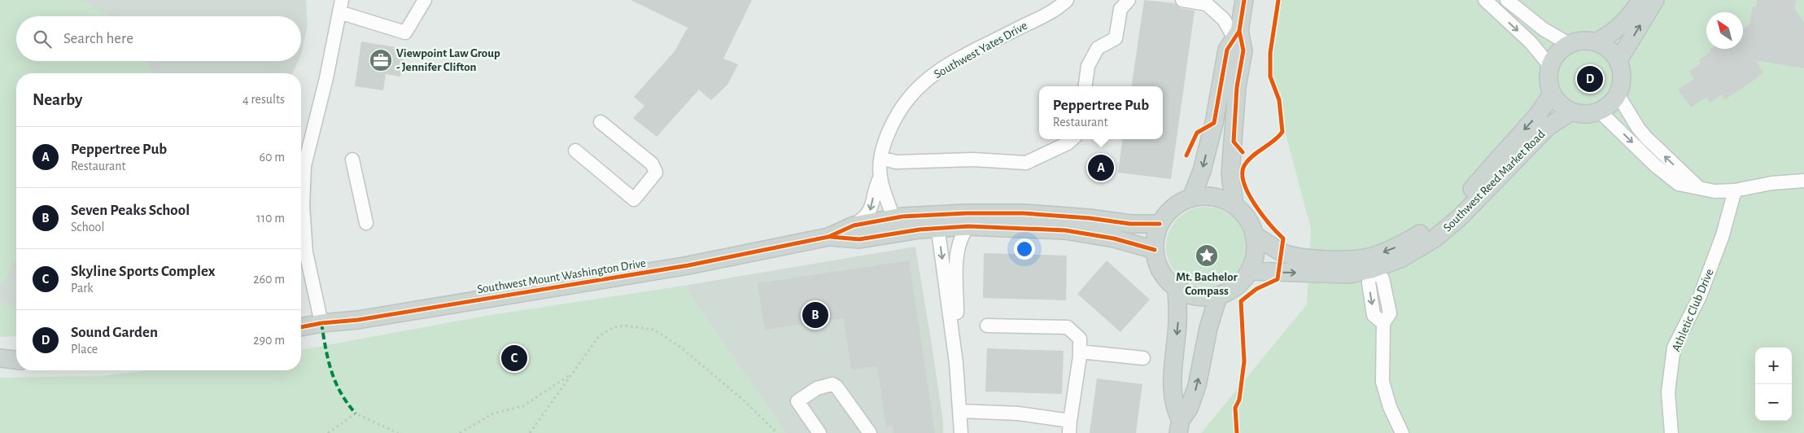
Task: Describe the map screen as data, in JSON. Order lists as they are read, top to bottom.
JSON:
{
  "streets": {
    "main road": ["Southwest Reed Market Road", "Southwest Mount Washington Drive"],
    "street": ["Southwest Yates Drive", "Athletic Club Drive"]
  },
  "crossings": [
    ["Southwest Yates Drive", "Southwest Mount Washington Drive"],
    ["Southwest Reed Market Road", "Southwest Mount Washington Drive"]
  ],
  "places": {
    "office": ["Viewpoint Law Group - Jennifer Clifton"],
    "place": ["Mt. Bachelor Compass"]
  },
  "north": "top left",
  "page": {
    "search": "Search here",
    "pins": [
      "D",
      "A",
      "B",
      "C"
    ],
    "heading": ["Nearby", "4 results"],
    "popup": ["Peppertree Pub", "Restaurant"],
    "list": [
      {
        "mark": "A",
        "name": "Peppertree Pub",
        "note": "Restaurant",
        "value": "60 m"
      },
      {
        "mark": "B",
        "name": "Seven Peaks School",
        "note": "School",
        "value": "110 m"
      },
      {
        "mark": "C",
        "name": "Skyline Sports Complex",
        "note": "Park",
        "value": "260 m"
      },
      {
        "mark": "D",
        "name": "Sound Garden",
        "note": "Place",
        "value": "290 m"
      }
    ],
    "map_buttons": ["+", "−"]
  }
}
